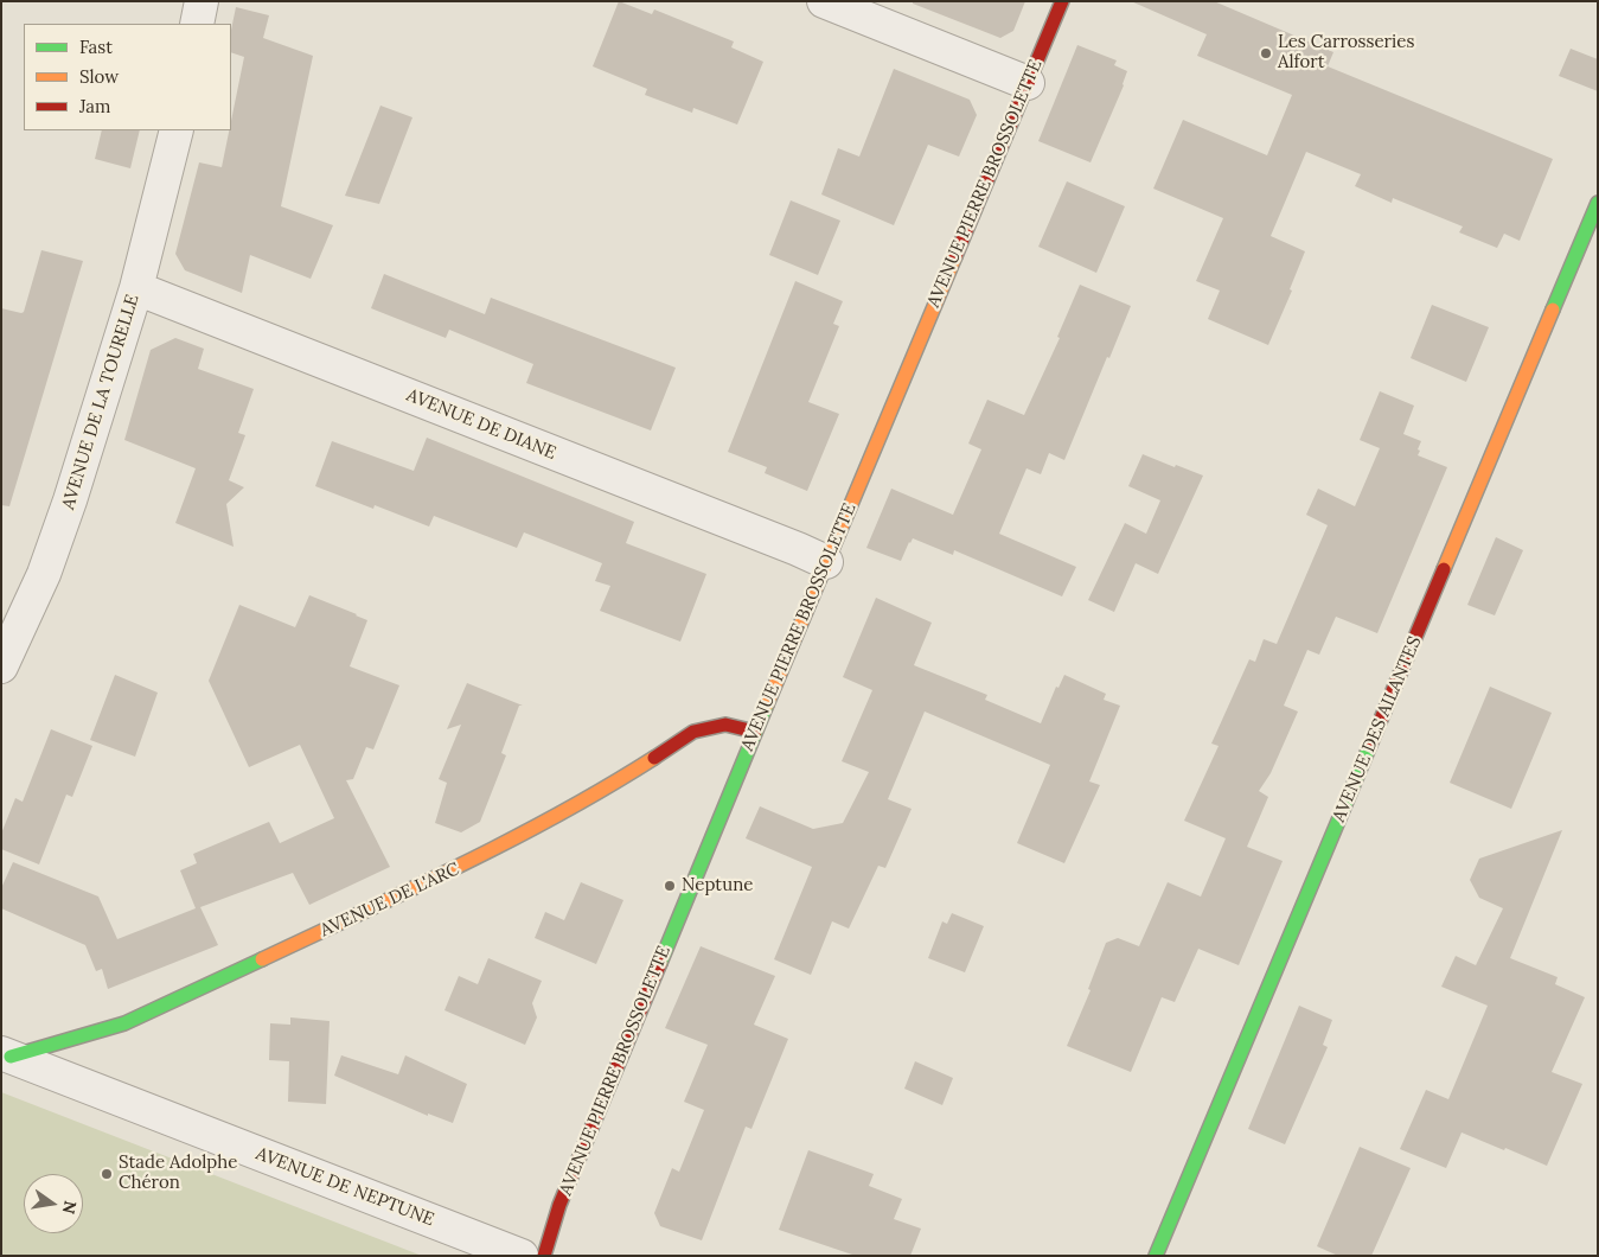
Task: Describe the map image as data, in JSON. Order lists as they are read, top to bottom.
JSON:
{
  "streets": {
    "street": [
      "AVENUE PIERRE BROSSOLETTE",
      "AVENUE DE LA TOURELLE",
      "AVENUE DE DIANE",
      "AVENUE DES AILANTES",
      "AVENUE DE L'ARC",
      "AVENUE DE NEPTUNE"
    ]
  },
  "crossings": [
    ["AVENUE PIERRE BROSSOLETTE", "AVENUE DE DIANE"],
    ["AVENUE PIERRE BROSSOLETTE", "AVENUE DE L'ARC"],
    ["AVENUE DE LA TOURELLE", "AVENUE DE DIANE"],
    ["AVENUE DE L'ARC", "AVENUE DE NEPTUNE"]
  ],
  "places": ["Les Carrosseries Alfort", "Neptune", "Stade Adolphe Chéron"],
  "legend": ["Fast", "Slow", "Jam"],
  "north": "right"
}
